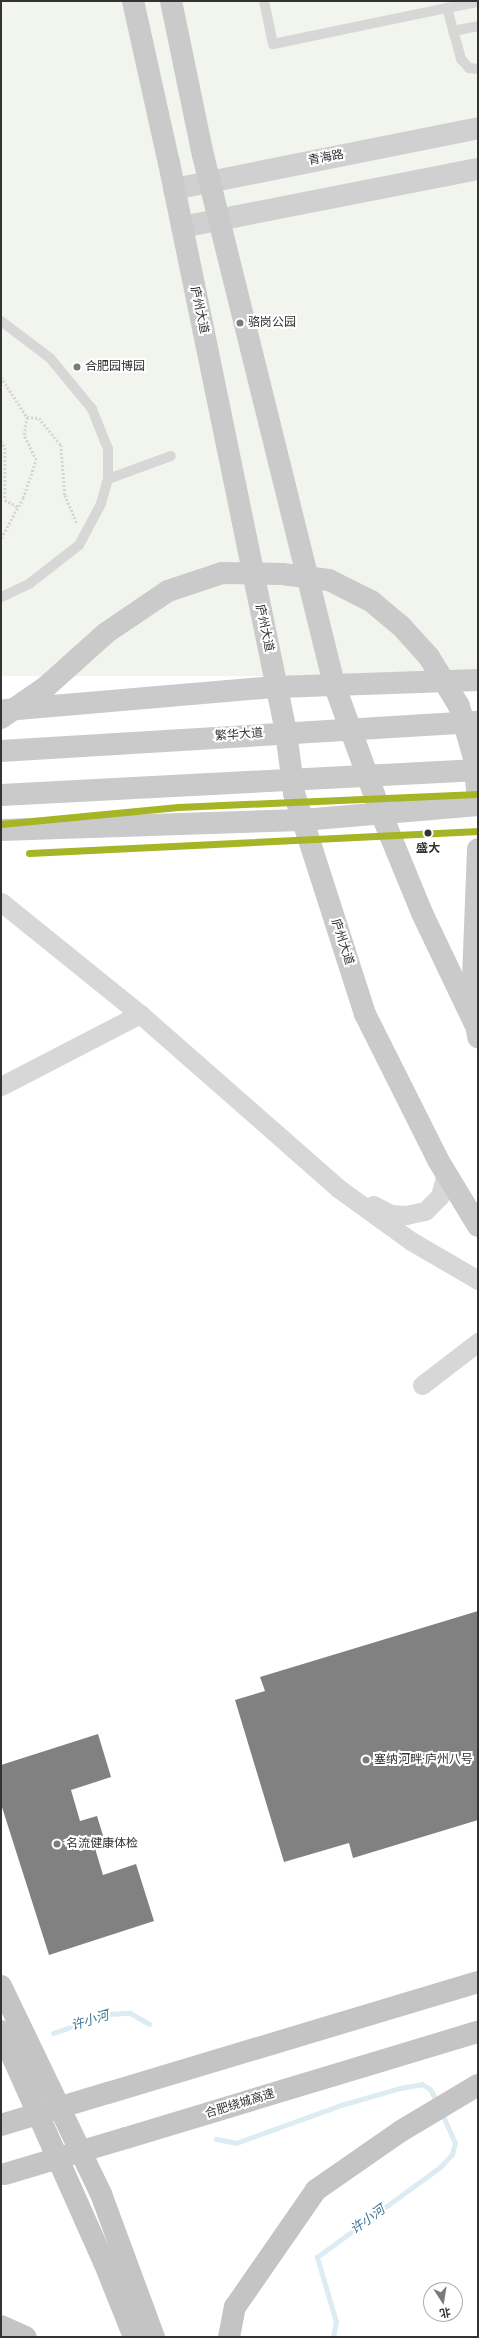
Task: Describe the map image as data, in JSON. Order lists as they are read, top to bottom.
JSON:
{
  "streets": {
    "highway": ["合肥绕城高速"],
    "main road": ["青海路", "庐州大道", "繁华大道"]
  },
  "crossings": [
    ["青海路", "庐州大道"],
    ["庐州大道", "繁华大道"]
  ],
  "water": ["许小河"],
  "places": [
    "骆岗公园",
    "合肥园博园",
    "盛大",
    "塞纳河畔·庐州八号",
    "名流健康体检"
  ],
  "north": "bottom"
}
